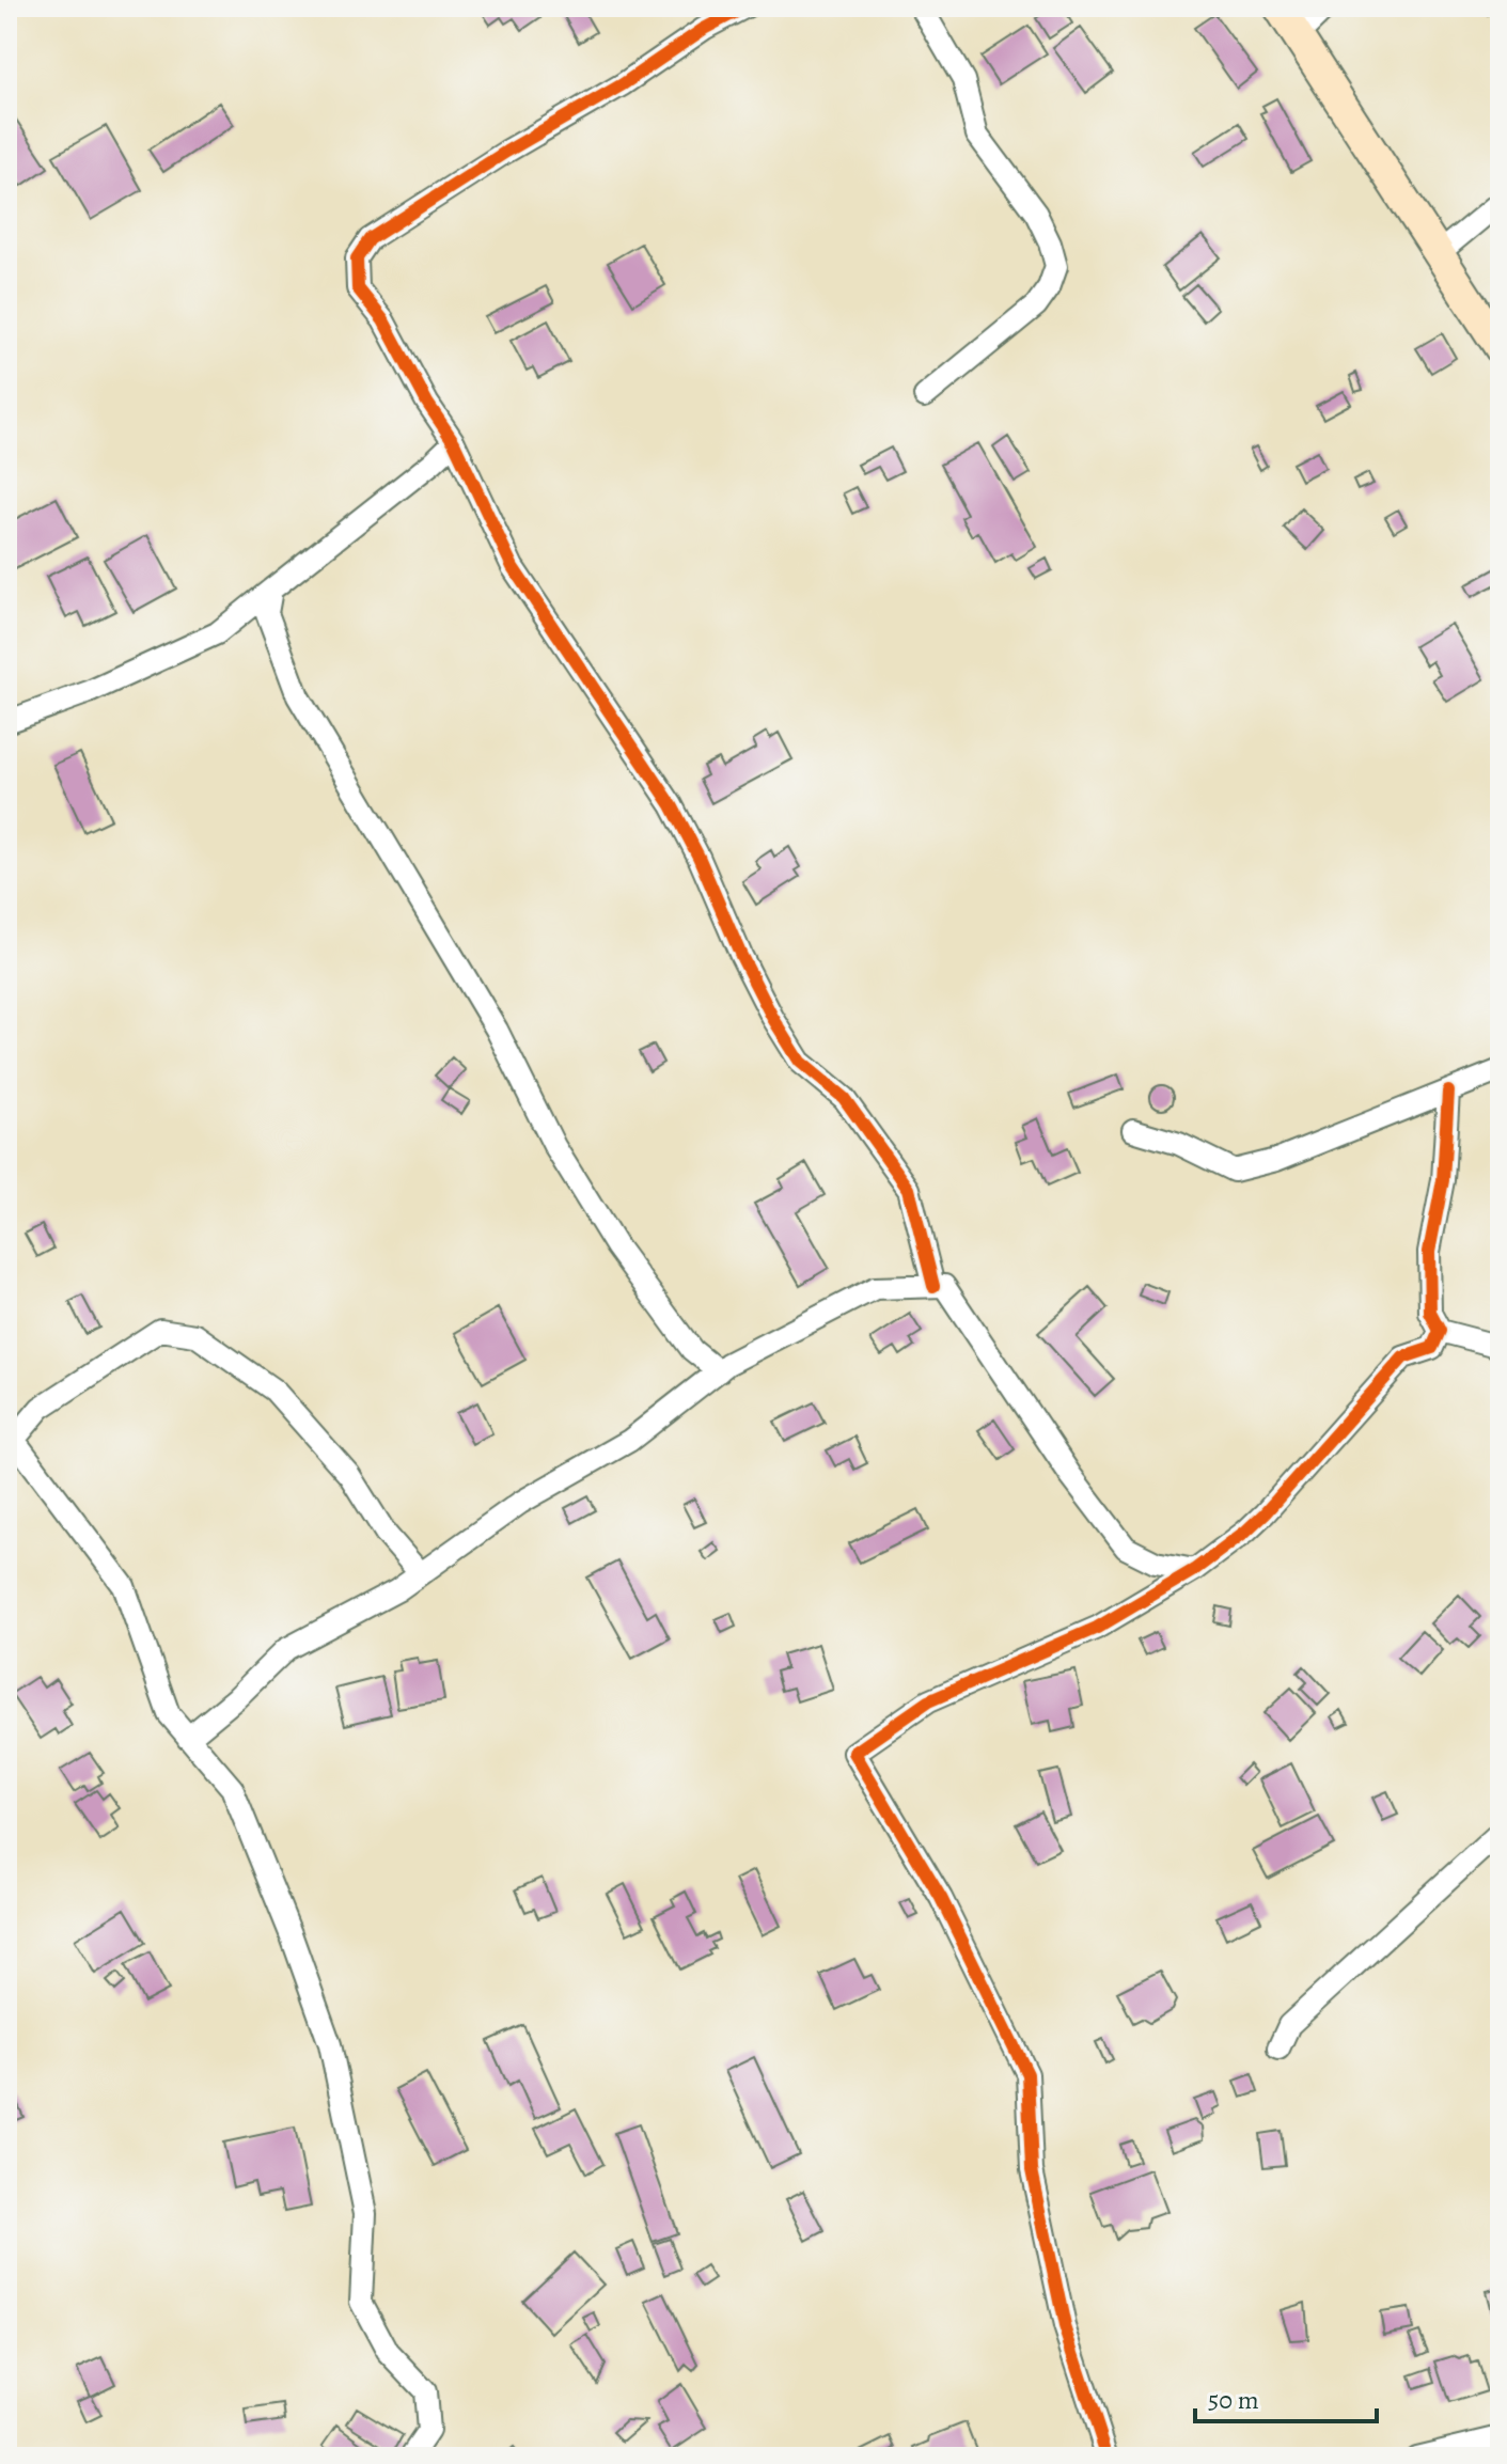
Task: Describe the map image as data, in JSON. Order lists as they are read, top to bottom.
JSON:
{
  "scale_bar": "50 m"
}
